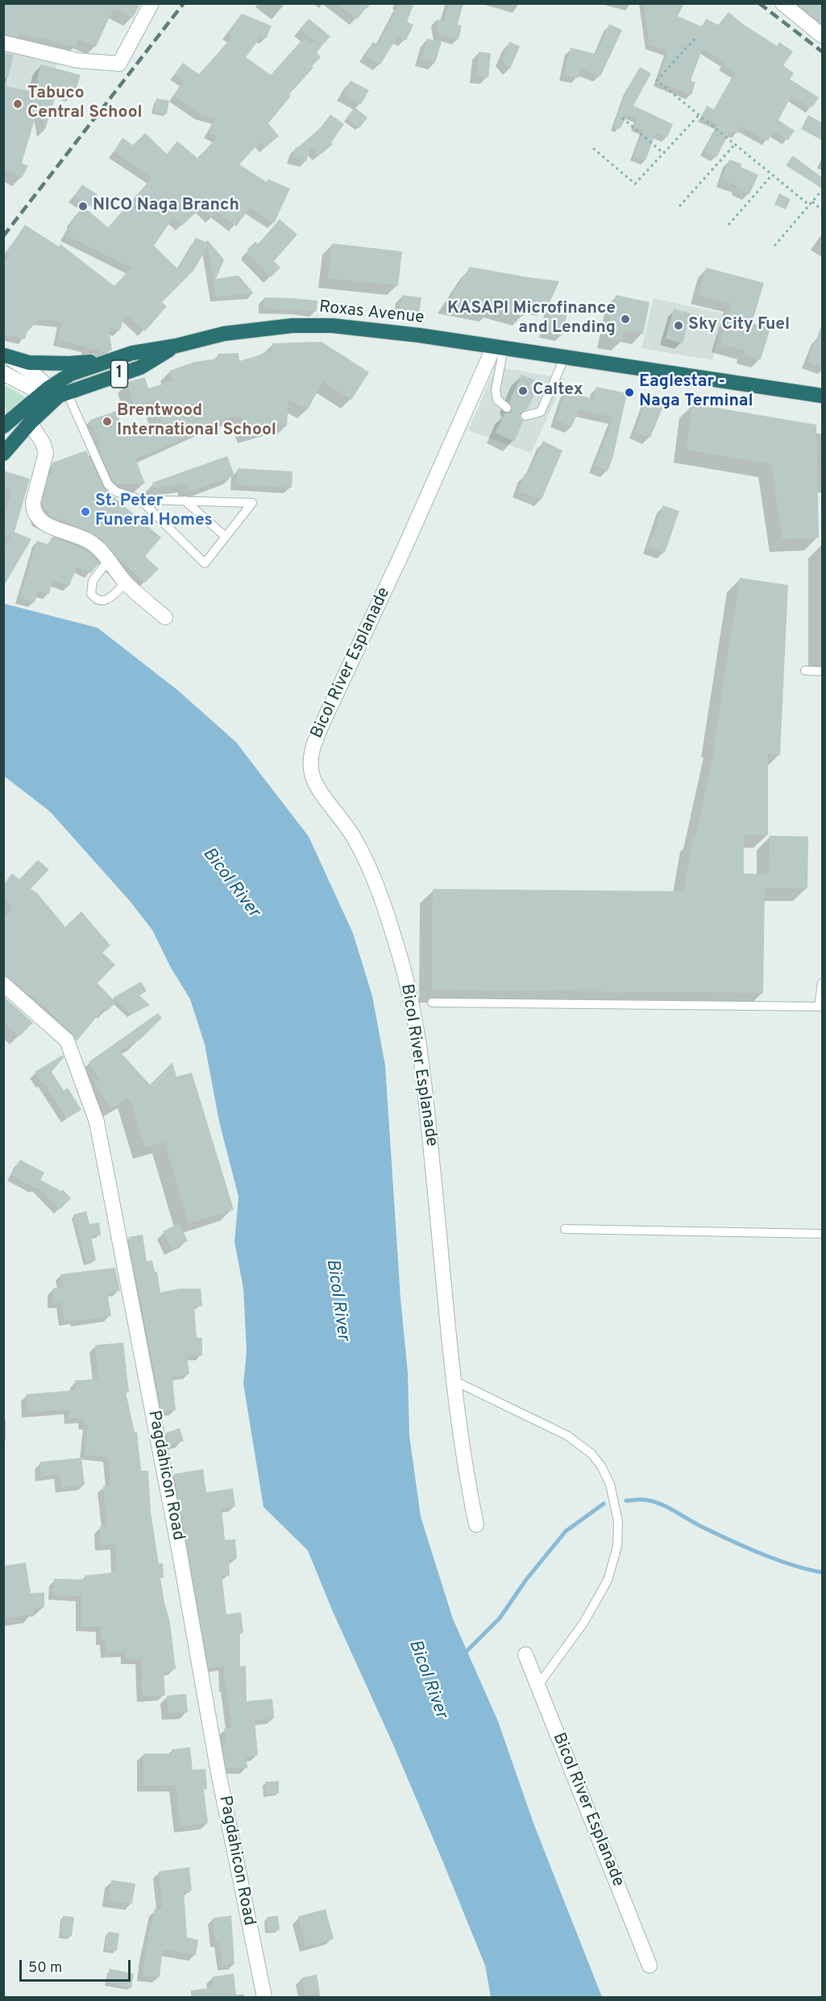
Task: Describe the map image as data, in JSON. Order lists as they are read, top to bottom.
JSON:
{
  "streets": {
    "highway": ["Roxas Avenue", "1"],
    "street": ["Bicol River Esplanade", "Pagdahicon Road"]
  },
  "crossings": [
    ["Roxas Avenue", "1"],
    ["Roxas Avenue", "Bicol River Esplanade"]
  ],
  "water": ["Bicol River"],
  "places": [
    "Tabuco Central School",
    "NICO Naga Branch",
    "KASAPI Microfinance and Lending",
    "Sky City Fuel",
    "Caltex",
    "Eaglestar - Naga Terminal",
    "Brentwood International School",
    "St. Peter Funeral Homes"
  ],
  "scale_bar": "50 m"
}
